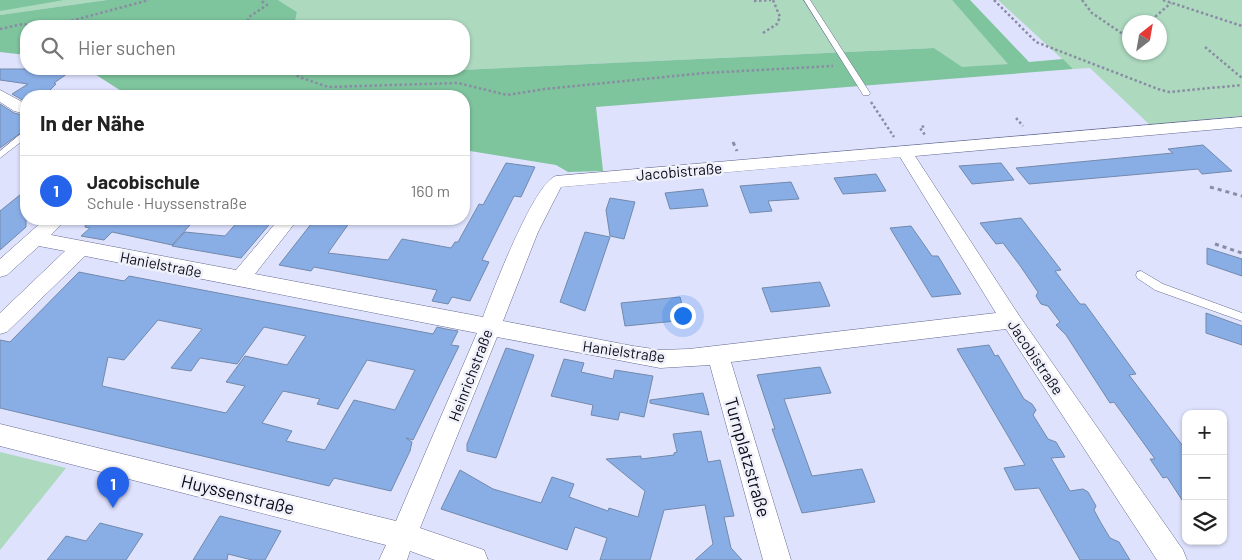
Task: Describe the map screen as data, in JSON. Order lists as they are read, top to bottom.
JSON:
{
  "streets": {
    "street": [
      "Jacobistraße",
      "Hanielstraße",
      "Heinrichstraße",
      "Turnplatzstraße",
      "Huyssenstraße"
    ]
  },
  "crossings": [
    ["Jacobistraße", "Hanielstraße"],
    ["Jacobistraße", "Heinrichstraße"],
    ["Hanielstraße", "Heinrichstraße"],
    ["Hanielstraße", "Turnplatzstraße"],
    ["Heinrichstraße", "Huyssenstraße"]
  ],
  "north": "top right",
  "page": {
    "search": "Hier suchen",
    "heading": "In der Nähe",
    "list": [
      {
        "mark": "1",
        "name": "Jacobischule",
        "note": "Schule · Huyssenstraße",
        "value": "160 m"
      }
    ],
    "map_buttons": ["+", "−"],
    "pins": "1"
  }
}
